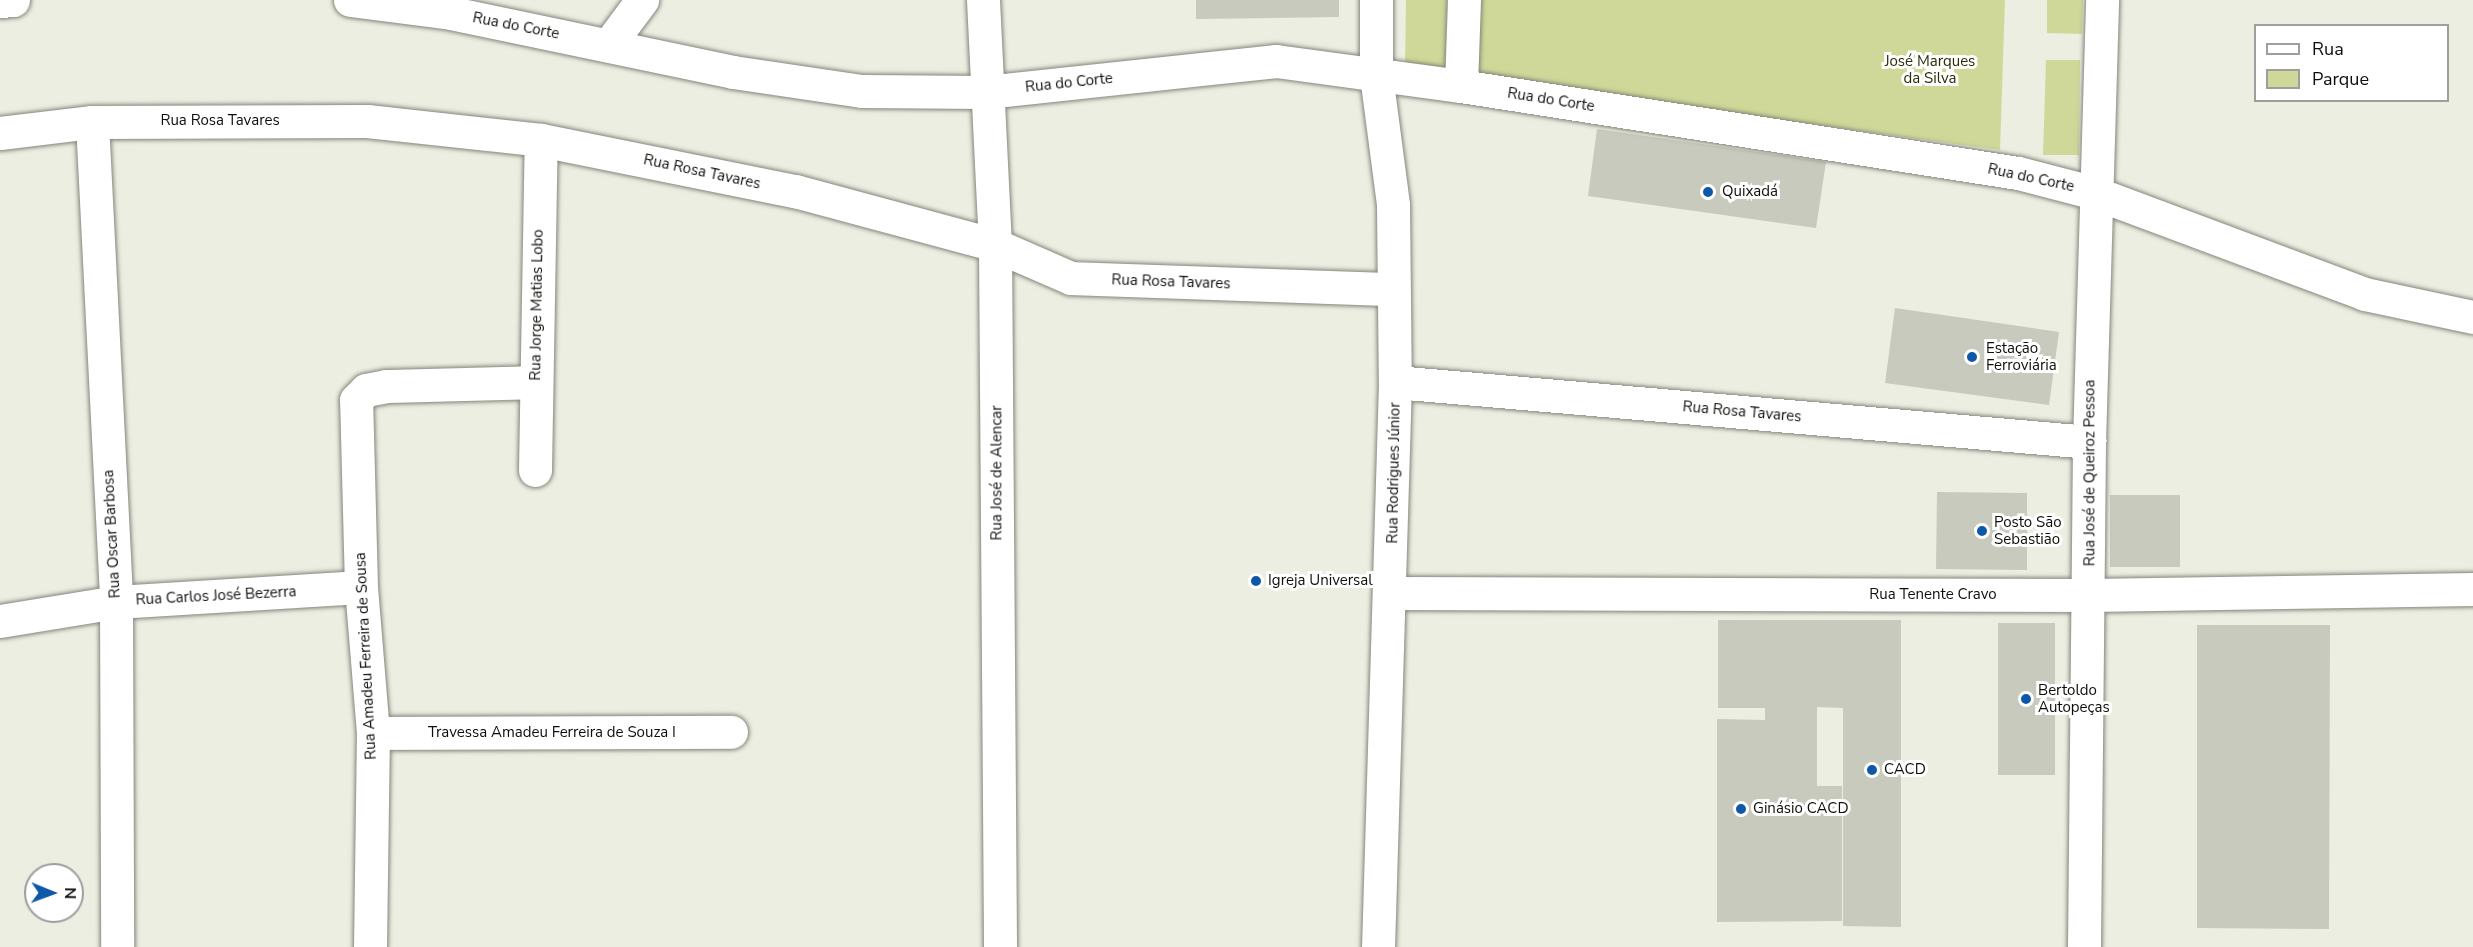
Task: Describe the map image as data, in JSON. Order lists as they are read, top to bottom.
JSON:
{
  "streets": {
    "street": [
      "Rua do Corte",
      "Rua Rosa Tavares",
      "Rua Jorge Matias Lobo",
      "Rua José de Alencar",
      "Rua Rodrigues Júnior",
      "Rua José de Queiroz Pessoa",
      "Rua Oscar Barbosa",
      "Rua Tenente Cravo",
      "Rua Carlos José Bezerra",
      "Rua Amadeu Ferreira de Sousa",
      "Travessa Amadeu Ferreira de Souza I"
    ]
  },
  "crossings": [
    ["Rua do Corte", "Rua José de Alencar"],
    ["Rua do Corte", "Rua Rodrigues Júnior"],
    ["Rua do Corte", "Rua José de Queiroz Pessoa"],
    ["Rua Rosa Tavares", "Rua Jorge Matias Lobo"],
    ["Rua Rosa Tavares", "Rua José de Alencar"],
    ["Rua Rosa Tavares", "Rua Rodrigues Júnior"],
    ["Rua Rosa Tavares", "Rua José de Queiroz Pessoa"],
    ["Rua Rosa Tavares", "Rua Oscar Barbosa"],
    ["Rua Jorge Matias Lobo", "Rua Amadeu Ferreira de Sousa"],
    ["Rua Rodrigues Júnior", "Rua Tenente Cravo"],
    ["Rua José de Queiroz Pessoa", "Rua Tenente Cravo"],
    ["Rua Oscar Barbosa", "Rua Carlos José Bezerra"],
    ["Rua Carlos José Bezerra", "Rua Amadeu Ferreira de Sousa"],
    ["Rua Amadeu Ferreira de Sousa", "Travessa Amadeu Ferreira de Souza I"]
  ],
  "parks": ["José Marques da Silva"],
  "places": [
    "Quixadá",
    "Estação Ferroviária",
    "Posto São Sebastião",
    "Igreja Universal",
    "Bertoldo Autopeças",
    "CACD",
    "Ginásio CACD"
  ],
  "legend": ["Rua", "Parque"],
  "north": "right"
}
